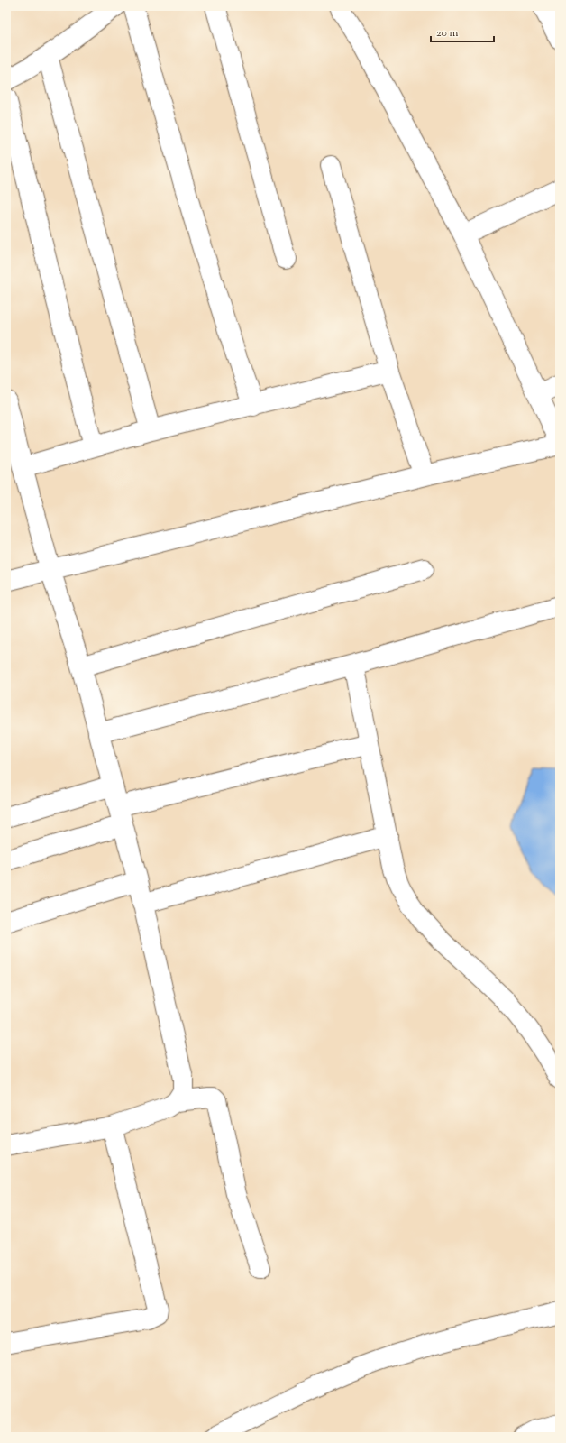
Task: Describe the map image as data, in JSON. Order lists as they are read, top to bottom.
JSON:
{
  "scale_bar": "20 m"
}
